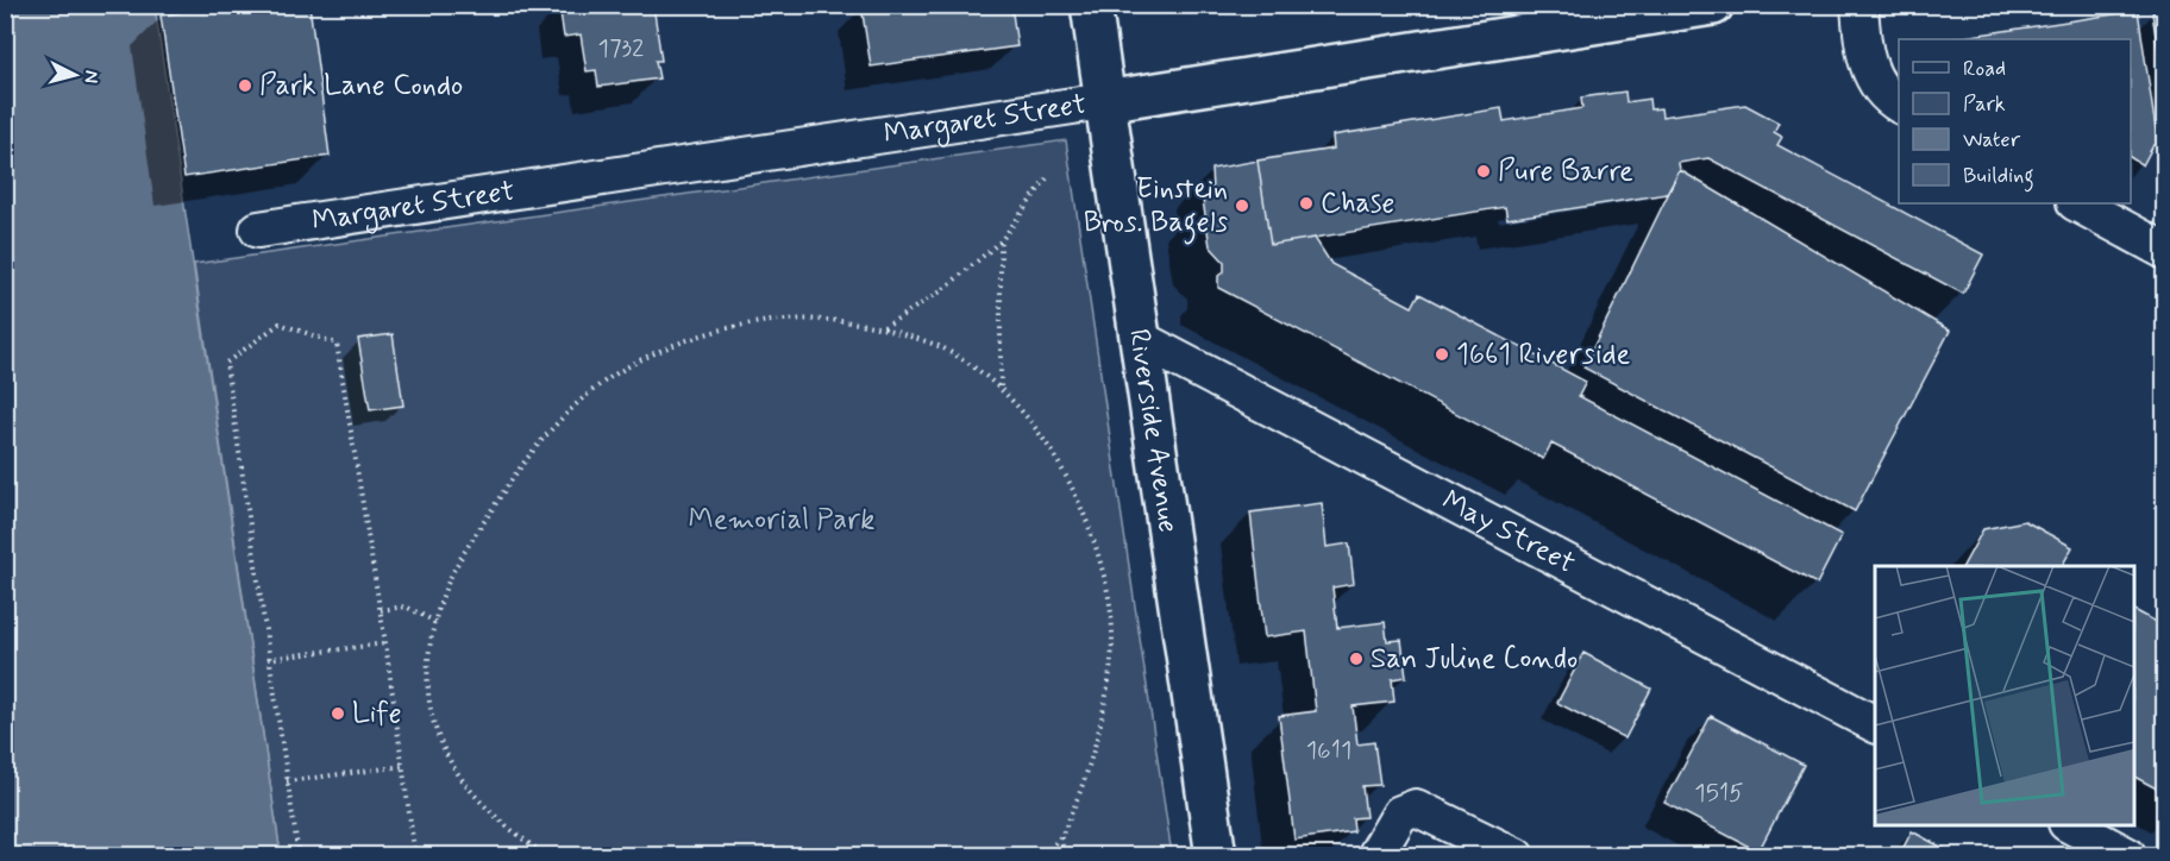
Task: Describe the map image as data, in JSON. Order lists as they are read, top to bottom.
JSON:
{
  "streets": {
    "main road": ["Margaret Street", "Riverside Avenue"],
    "street": ["May Street"]
  },
  "crossings": [
    ["Margaret Street", "Riverside Avenue"],
    ["Riverside Avenue", "May Street"]
  ],
  "parks": ["Memorial Park"],
  "places": [
    "Park Lane Condo",
    "Pure Barre",
    "Chase",
    "Einstein Bros. Bagels",
    "1661 Riverside",
    "San Juline Condo",
    "Life"
  ],
  "house_numbers": ["1732", "1611", "1515"],
  "legend": [
    "Road",
    "Park",
    "Water",
    "Building"
  ],
  "north": "right"
}
